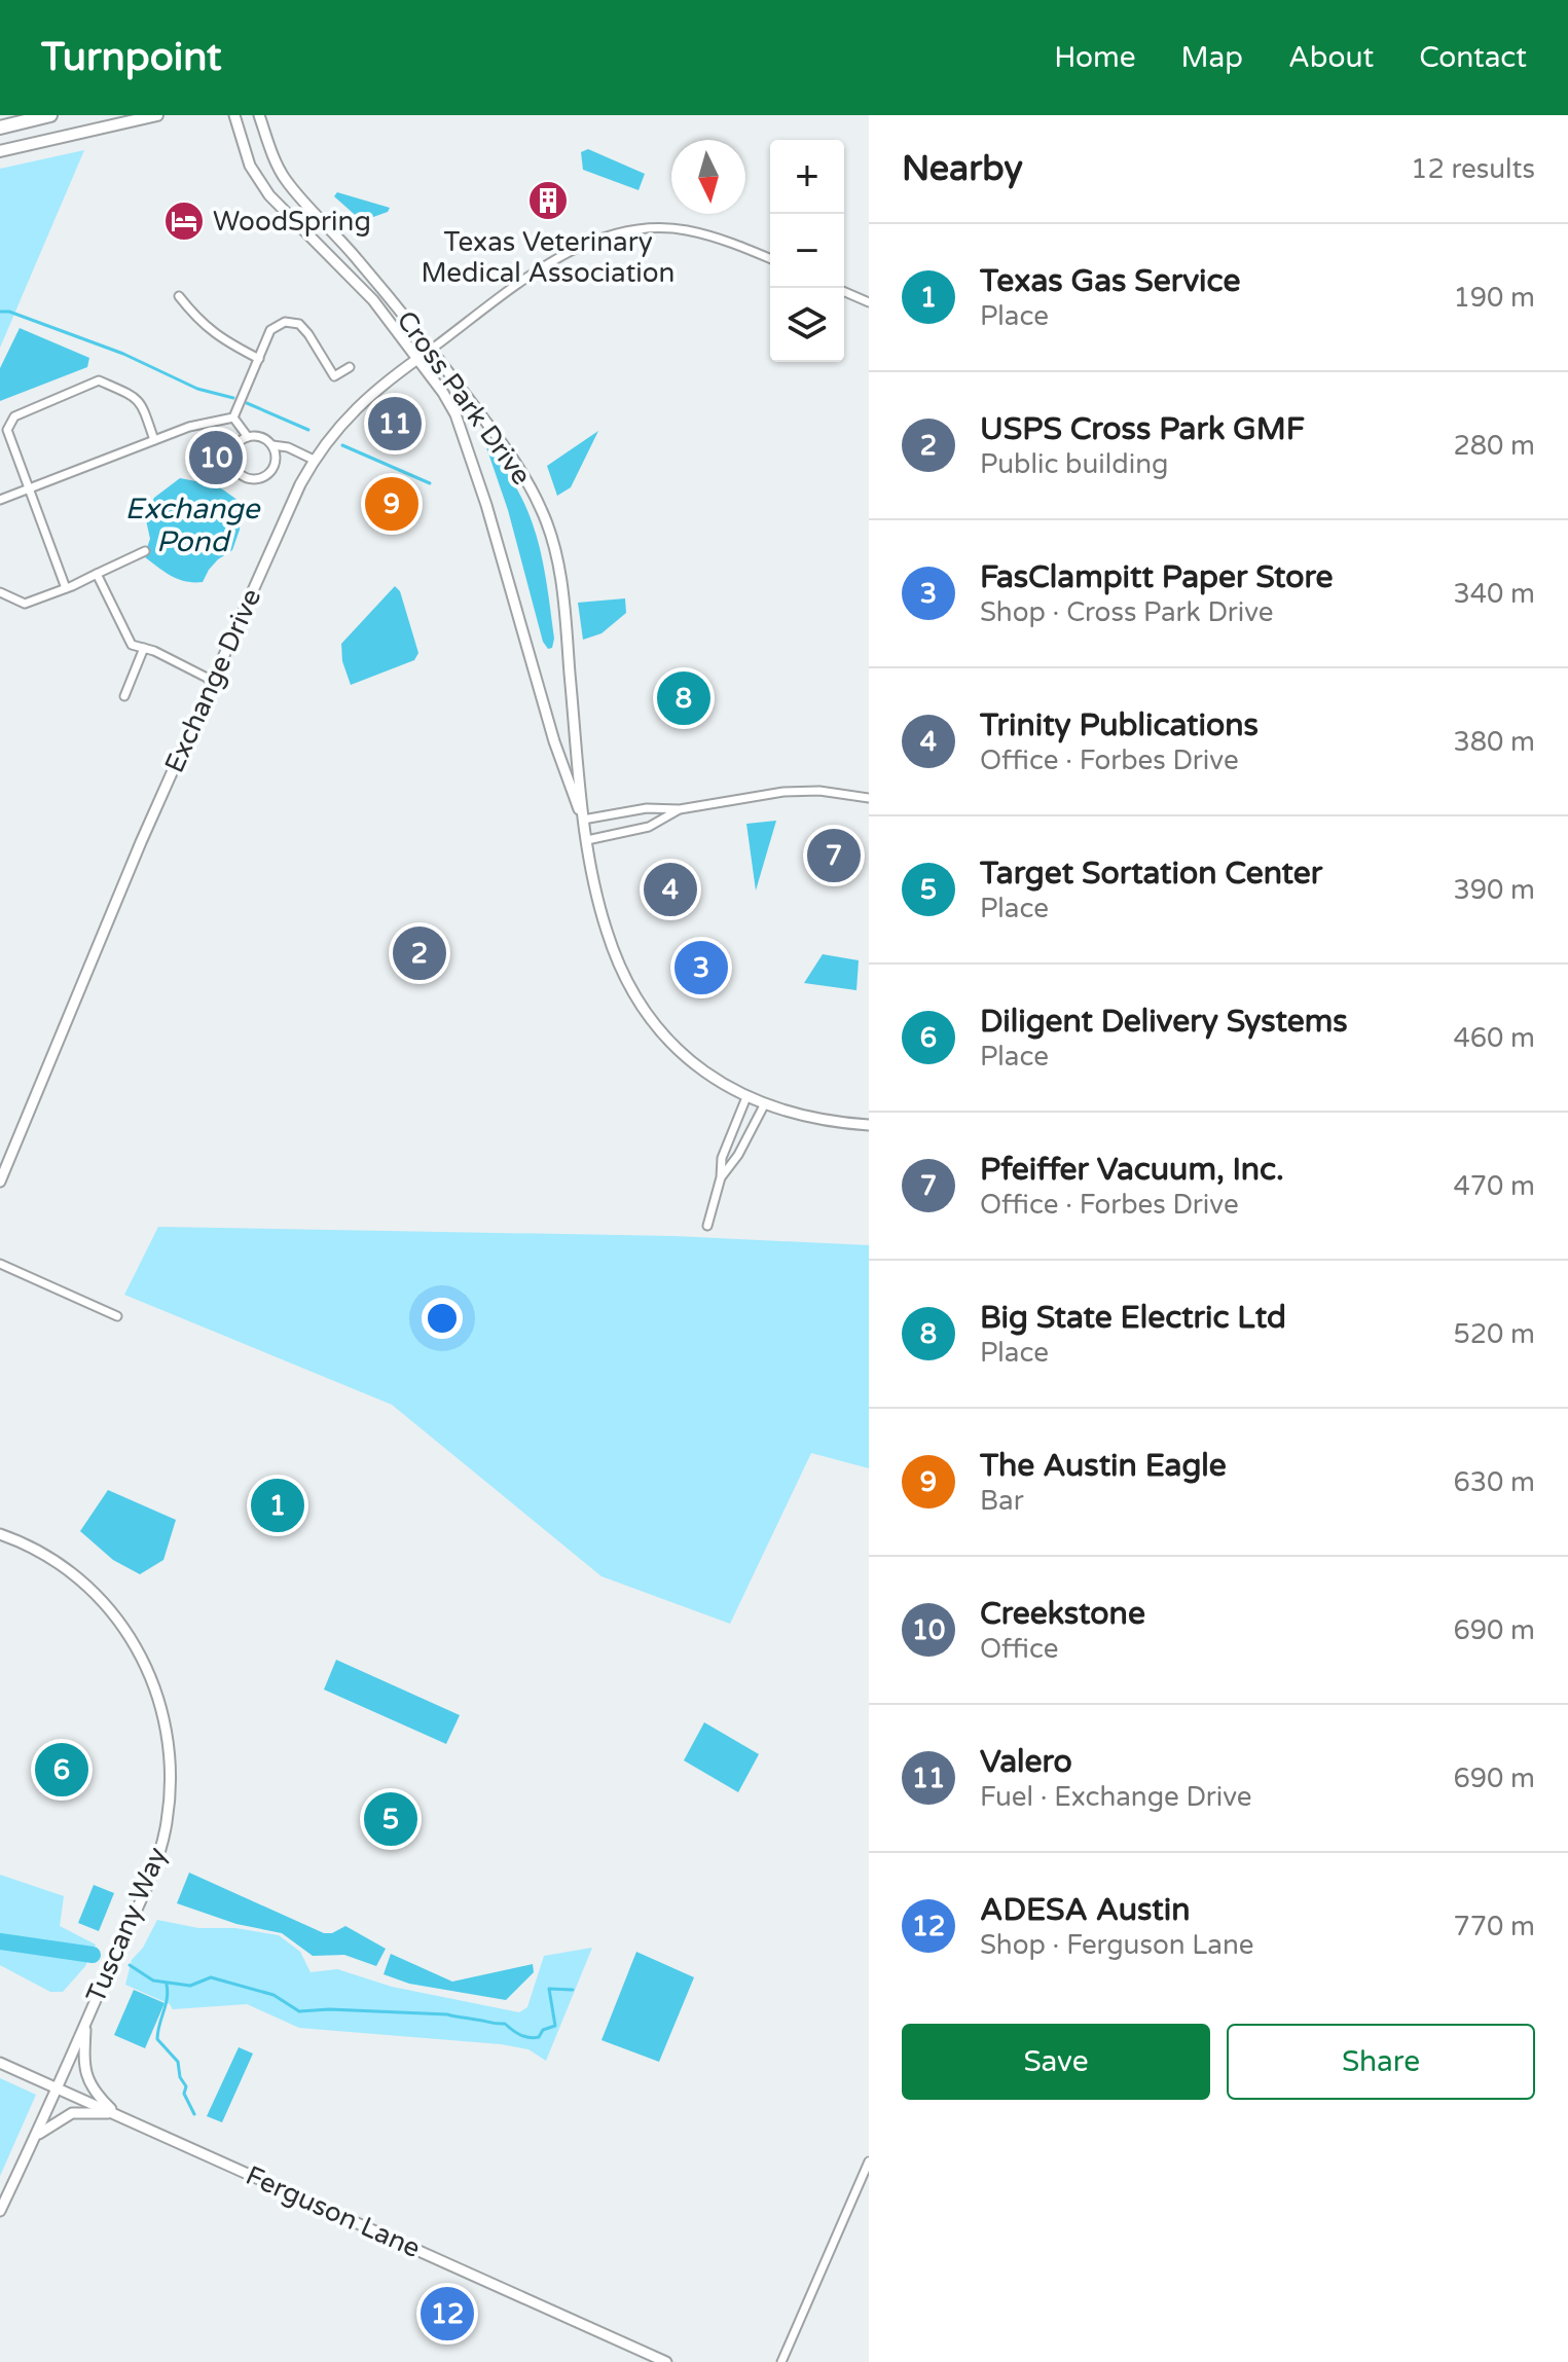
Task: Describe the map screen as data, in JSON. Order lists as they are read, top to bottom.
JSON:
{
  "streets": {
    "street": [
      "Cross Park Drive",
      "Exchange Drive",
      "Tuscany Way",
      "Ferguson Lane"
    ]
  },
  "crossings": [
    ["Cross Park Drive", "Exchange Drive"],
    ["Tuscany Way", "Ferguson Lane"]
  ],
  "water": ["Exchange Pond"],
  "places": {
    "building": ["Texas Veterinary Medical Association"],
    "hotel": ["WoodSpring"]
  },
  "north": "bottom",
  "page": {
    "header": "Turnpoint",
    "nav": [
      "Home",
      "Map",
      "About",
      "Contact"
    ],
    "heading": ["Nearby", "12 results"],
    "map_buttons": ["+", "−"],
    "list": [
      {
        "mark": "1",
        "name": "Texas Gas Service",
        "note": "Place",
        "value": "190 m"
      },
      {
        "mark": "2",
        "name": "USPS Cross Park GMF",
        "note": "Public building",
        "value": "280 m"
      },
      {
        "mark": "3",
        "name": "FasClampitt Paper Store",
        "note": "Shop · Cross Park Drive",
        "value": "340 m"
      },
      {
        "mark": "4",
        "name": "Trinity Publications",
        "note": "Office · Forbes Drive",
        "value": "380 m"
      },
      {
        "mark": "5",
        "name": "Target Sortation Center",
        "note": "Place",
        "value": "390 m"
      },
      {
        "mark": "6",
        "name": "Diligent Delivery Systems",
        "note": "Place",
        "value": "460 m"
      },
      {
        "mark": "7",
        "name": "Pfeiffer Vacuum, Inc.",
        "note": "Office · Forbes Drive",
        "value": "470 m"
      },
      {
        "mark": "8",
        "name": "Big State Electric Ltd",
        "note": "Place",
        "value": "520 m"
      },
      {
        "mark": "9",
        "name": "The Austin Eagle",
        "note": "Bar",
        "value": "630 m"
      },
      {
        "mark": "10",
        "name": "Creekstone",
        "note": "Office",
        "value": "690 m"
      },
      {
        "mark": "11",
        "name": "Valero",
        "note": "Fuel · Exchange Drive",
        "value": "690 m"
      },
      {
        "mark": "12",
        "name": "ADESA Austin",
        "note": "Shop · Ferguson Lane",
        "value": "770 m"
      }
    ],
    "pins": [
      "11",
      "10",
      "9",
      "8",
      "7",
      "4",
      "2",
      "3",
      "1",
      "6",
      "5",
      "12"
    ],
    "buttons": ["Save", "Share"]
  }
}
